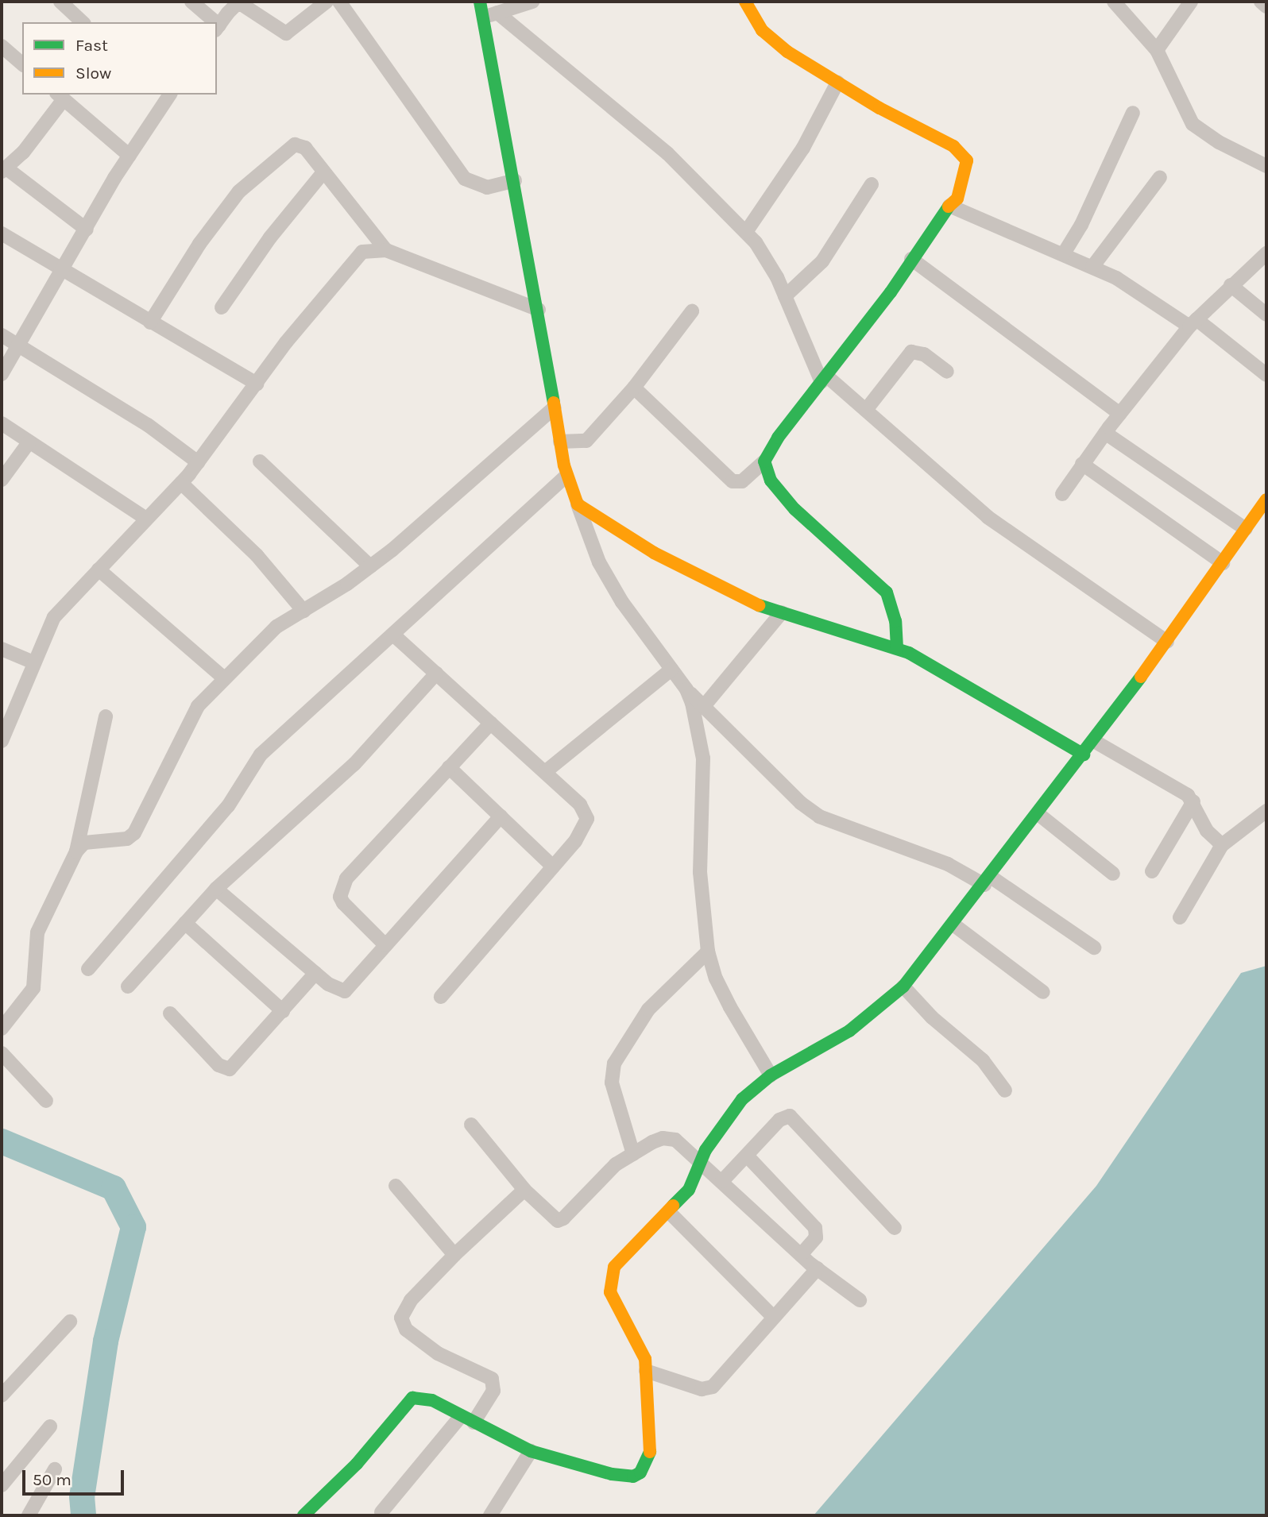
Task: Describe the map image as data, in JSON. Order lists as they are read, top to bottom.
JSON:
{
  "legend": ["Fast", "Slow"],
  "scale_bar": "50 m"
}
